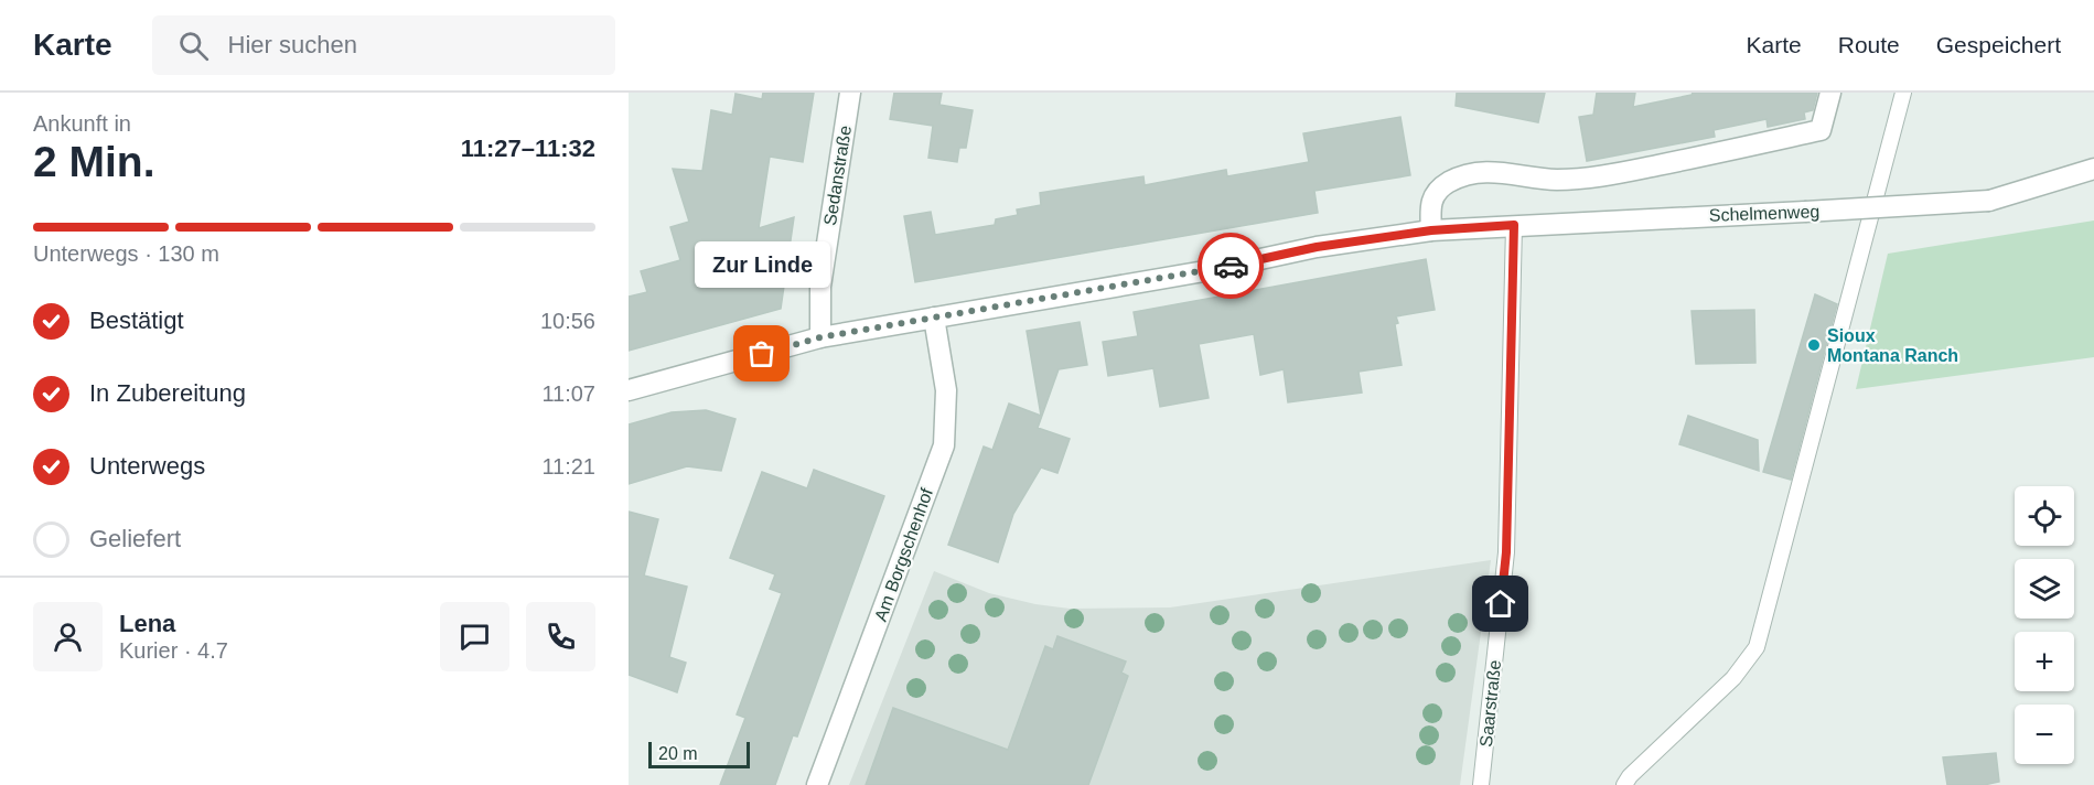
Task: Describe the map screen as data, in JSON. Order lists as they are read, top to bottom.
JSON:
{
  "streets": {
    "street": ["Sedanstraße", "Schelmenweg", "Am Borgschenhof"],
    "lane": ["Saarstraße"]
  },
  "crossings": [
    ["Sedanstraße", "Schelmenweg"],
    ["Schelmenweg", "Am Borgschenhof"],
    ["Schelmenweg", "Saarstraße"]
  ],
  "places": ["Sioux Montana Ranch", "Zur Linde"],
  "scale_bar": "20 m",
  "page": {
    "header": "Karte",
    "search": "Hier suchen",
    "nav": ["Karte", "Route", "Gespeichert"],
    "heading": ["2 Min.", "Ankunft in", "11:27–11:32"],
    "panel": ["Lena", "Kurier · 4.7"],
    "bar": "Unterwegs · 130 m",
    "bubble": "Zur Linde",
    "list": [
      ["Bestätigt", "10:56"],
      ["In Zubereitung", "11:07"],
      ["Unterwegs", "11:21"],
      "Geliefert"
    ],
    "map_buttons": ["+", "−"],
    "scale": "20 m"
  }
}
